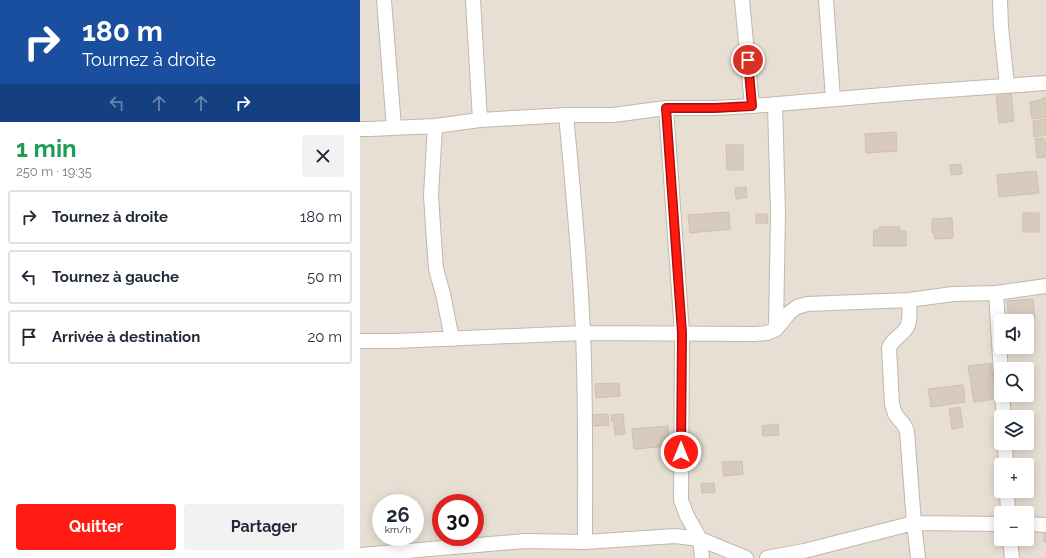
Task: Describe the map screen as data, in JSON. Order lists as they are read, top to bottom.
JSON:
{
  "page": {
    "turn": ["180 m", "Tournez à droite"],
    "heading": ["1 min", "250 m · 19:35"],
    "list": [
      {
        "name": "Tournez à droite",
        "value": "180 m"
      },
      {
        "name": "Tournez à gauche",
        "value": "50 m"
      },
      {
        "name": "Arrivée à destination",
        "value": "20 m"
      }
    ],
    "map_buttons": ["+", "−"],
    "speed": "26 km/h",
    "limit": "30",
    "buttons": ["Quitter", "Partager"]
  }
}
